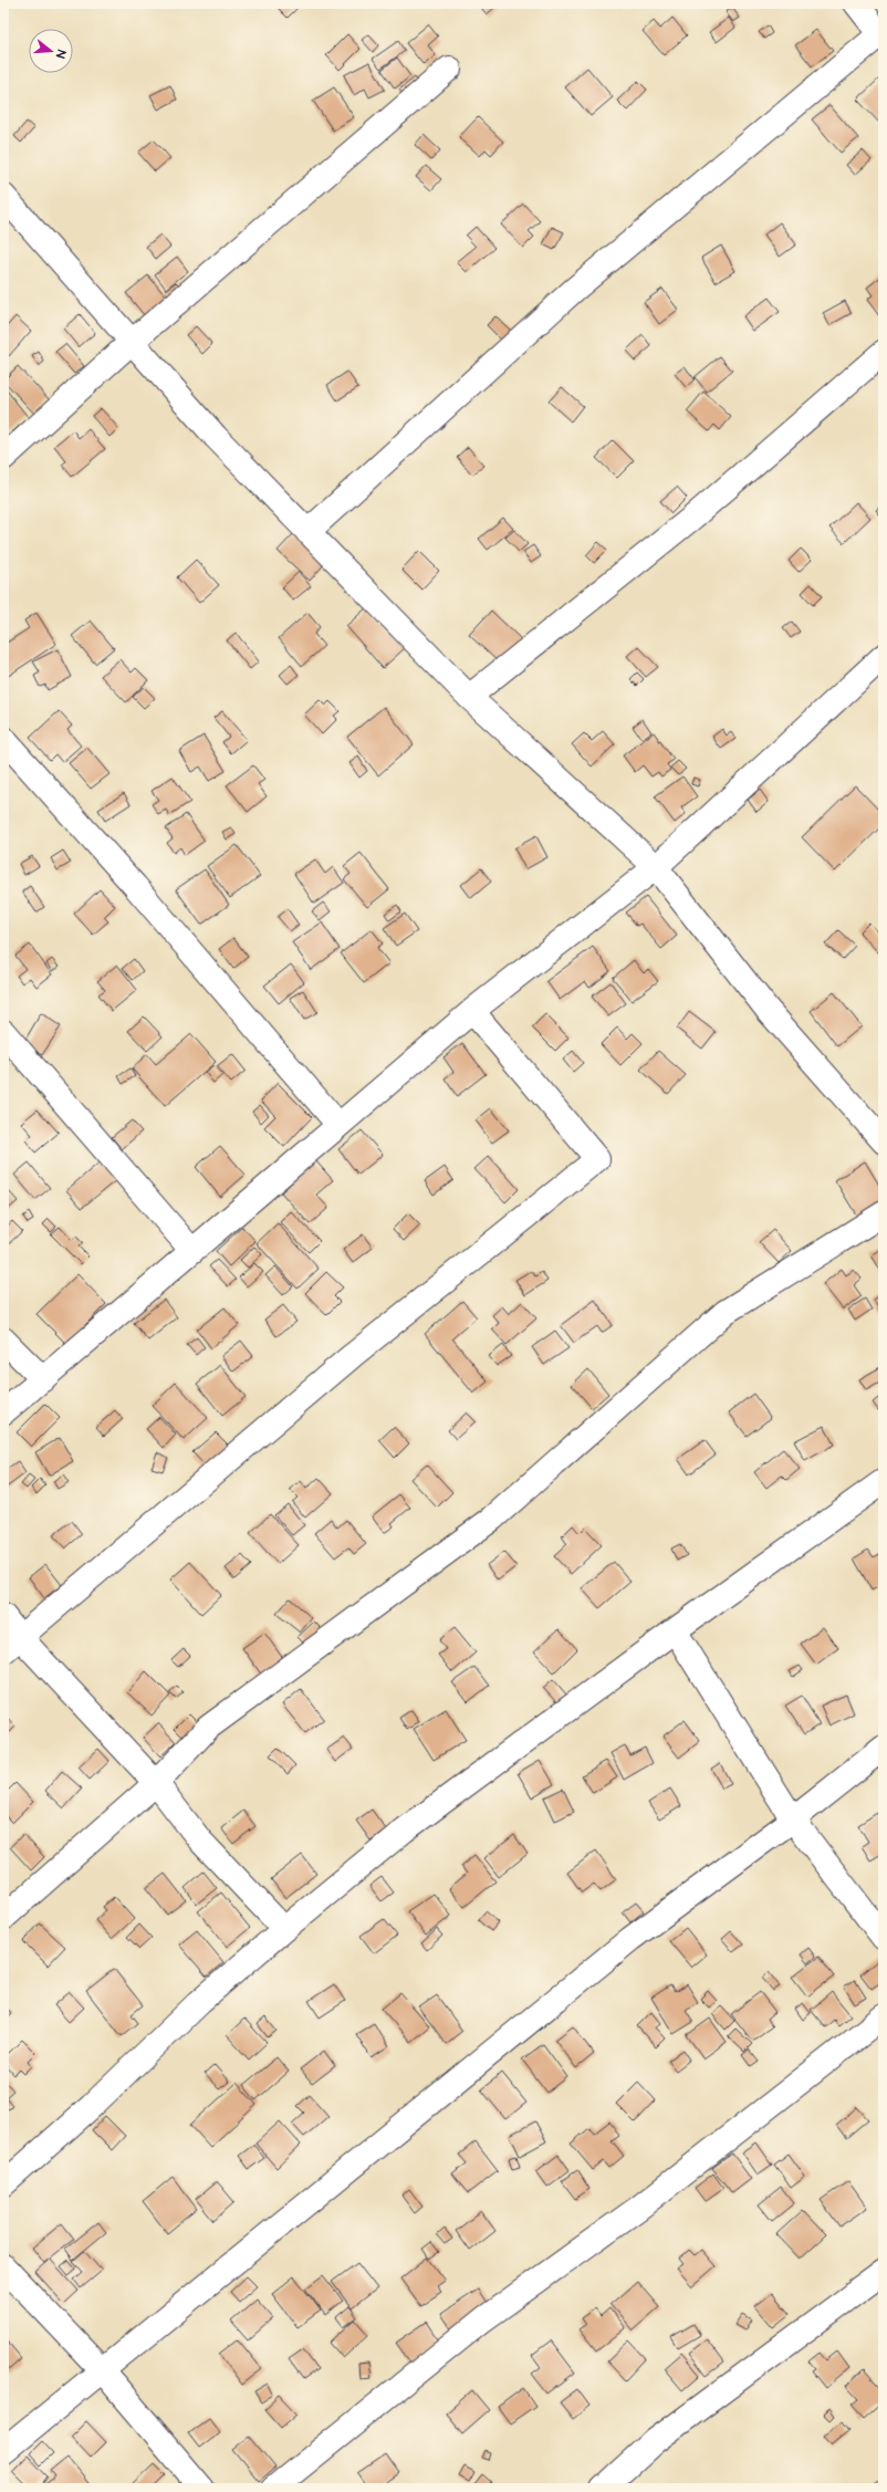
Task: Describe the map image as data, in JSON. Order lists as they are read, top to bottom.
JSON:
{
  "north": "right"
}
